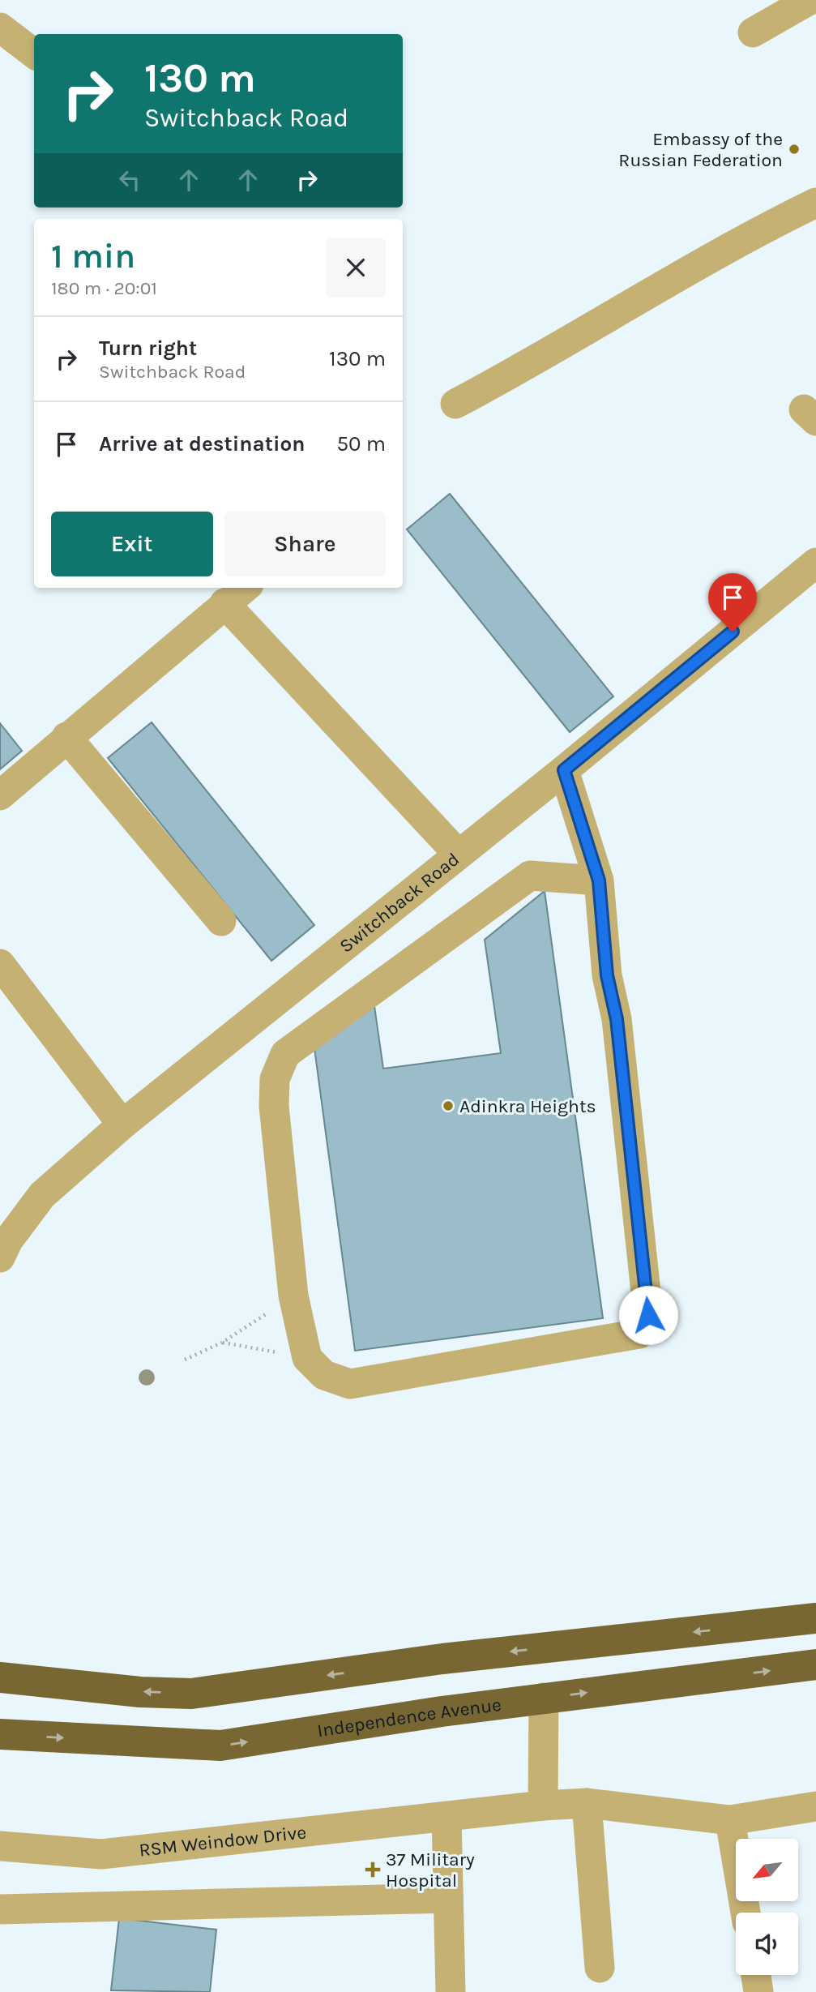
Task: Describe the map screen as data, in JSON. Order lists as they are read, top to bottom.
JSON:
{
  "streets": {
    "highway": ["Independence Avenue"],
    "street": ["Switchback Road", "RSM Weindow Drive"]
  },
  "places": {
    "other": ["Embassy of the Russian Federation", "Adinkra Heights"],
    "health": ["37 Military Hospital"]
  },
  "north": "bottom left",
  "page": {
    "turn": ["130 m", "Switchback Road"],
    "heading": ["1 min", "180 m · 20:01"],
    "list": [
      {
        "name": "Turn right",
        "note": "Switchback Road",
        "value": "130 m"
      },
      {
        "name": "Arrive at destination",
        "value": "50 m"
      }
    ],
    "buttons": ["Exit", "Share"]
  }
}
